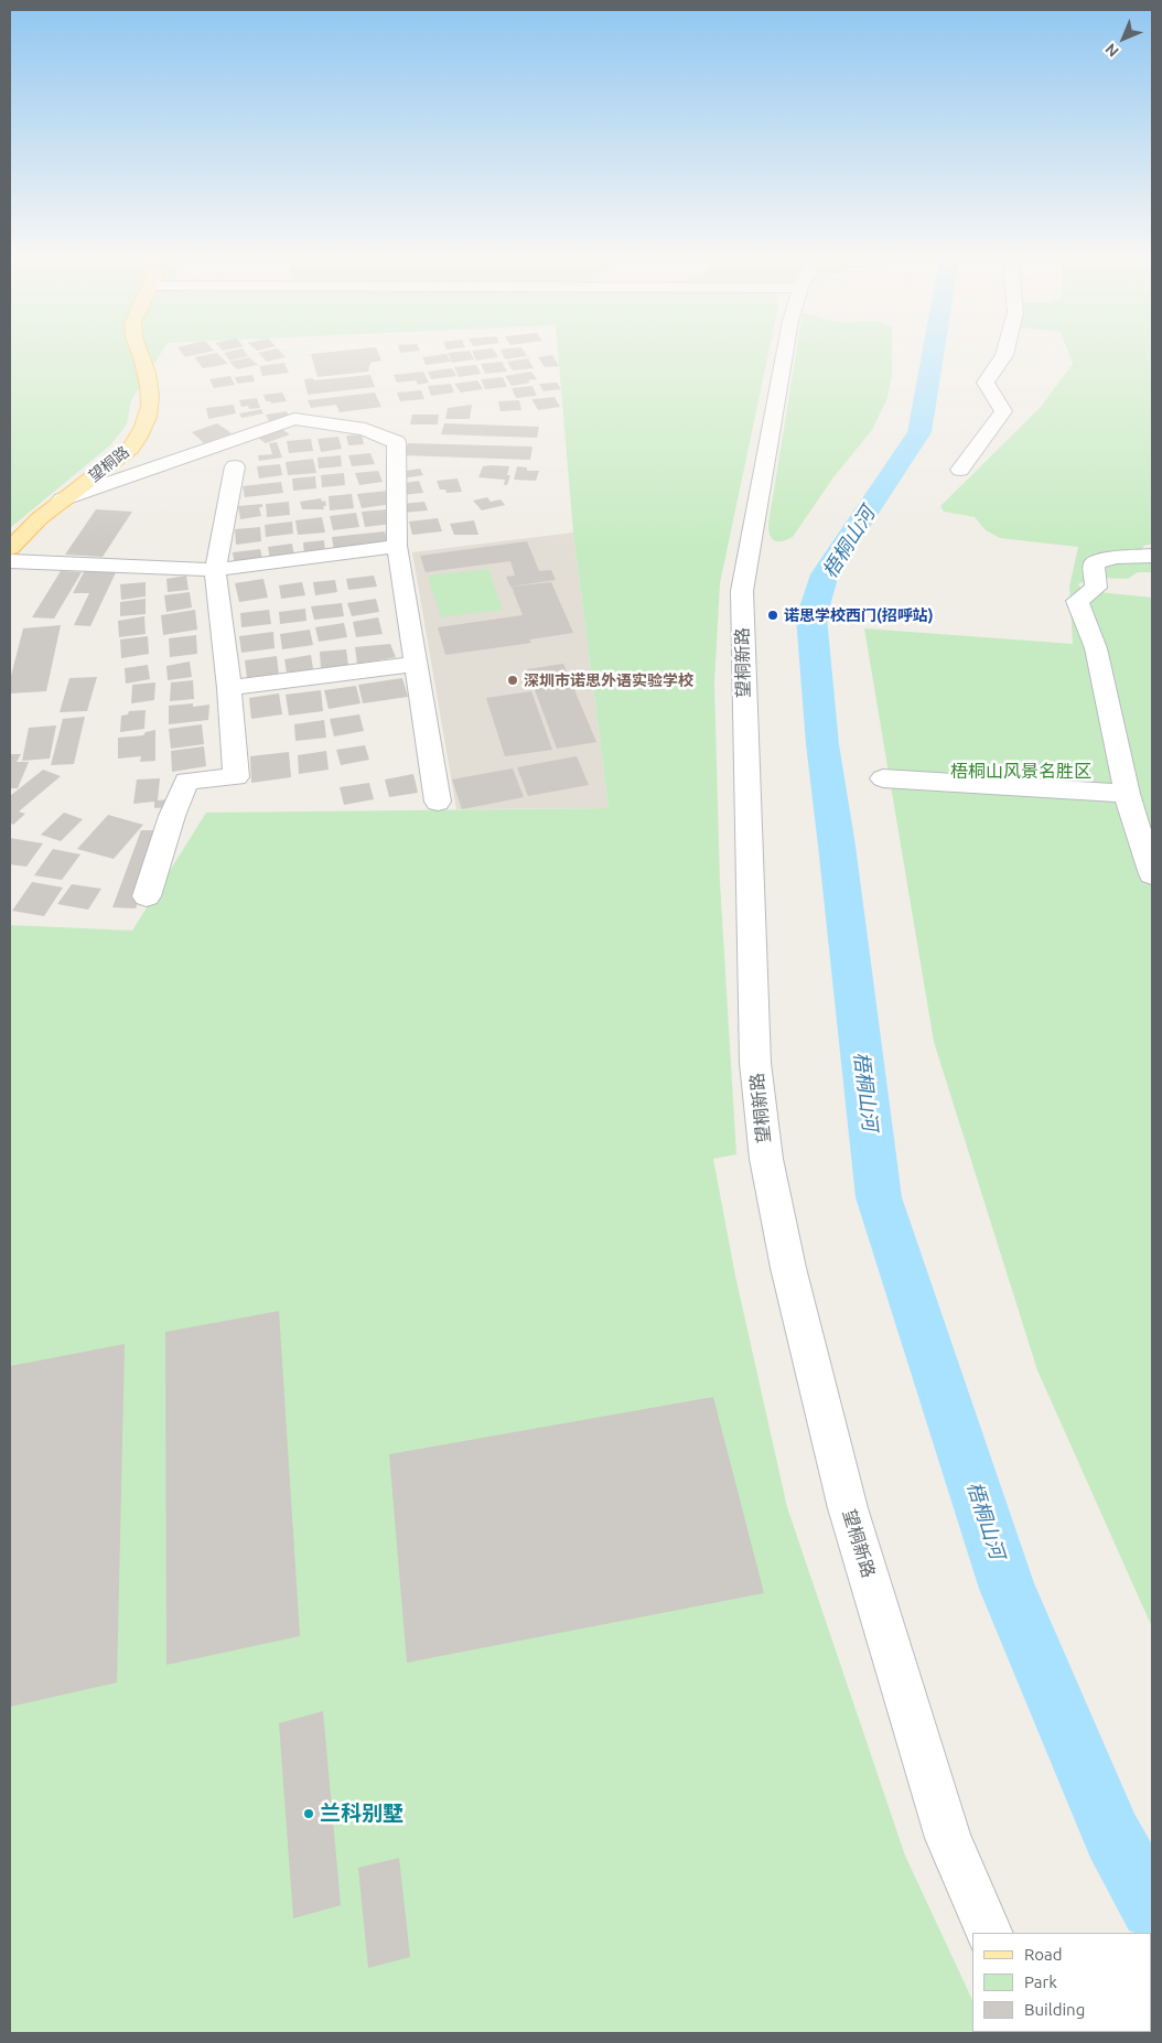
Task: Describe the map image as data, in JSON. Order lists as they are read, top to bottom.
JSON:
{
  "streets": {
    "main road": ["望桐路"],
    "street": ["望桐新路"]
  },
  "water": ["梧桐山河"],
  "parks": ["梧桐山风景名胜区"],
  "places": ["诺思学校西门(招呼站)", "深圳市诺思外语实验学校", "兰科别墅"],
  "legend": ["Road", "Park", "Building"],
  "north": "bottom left"
}
